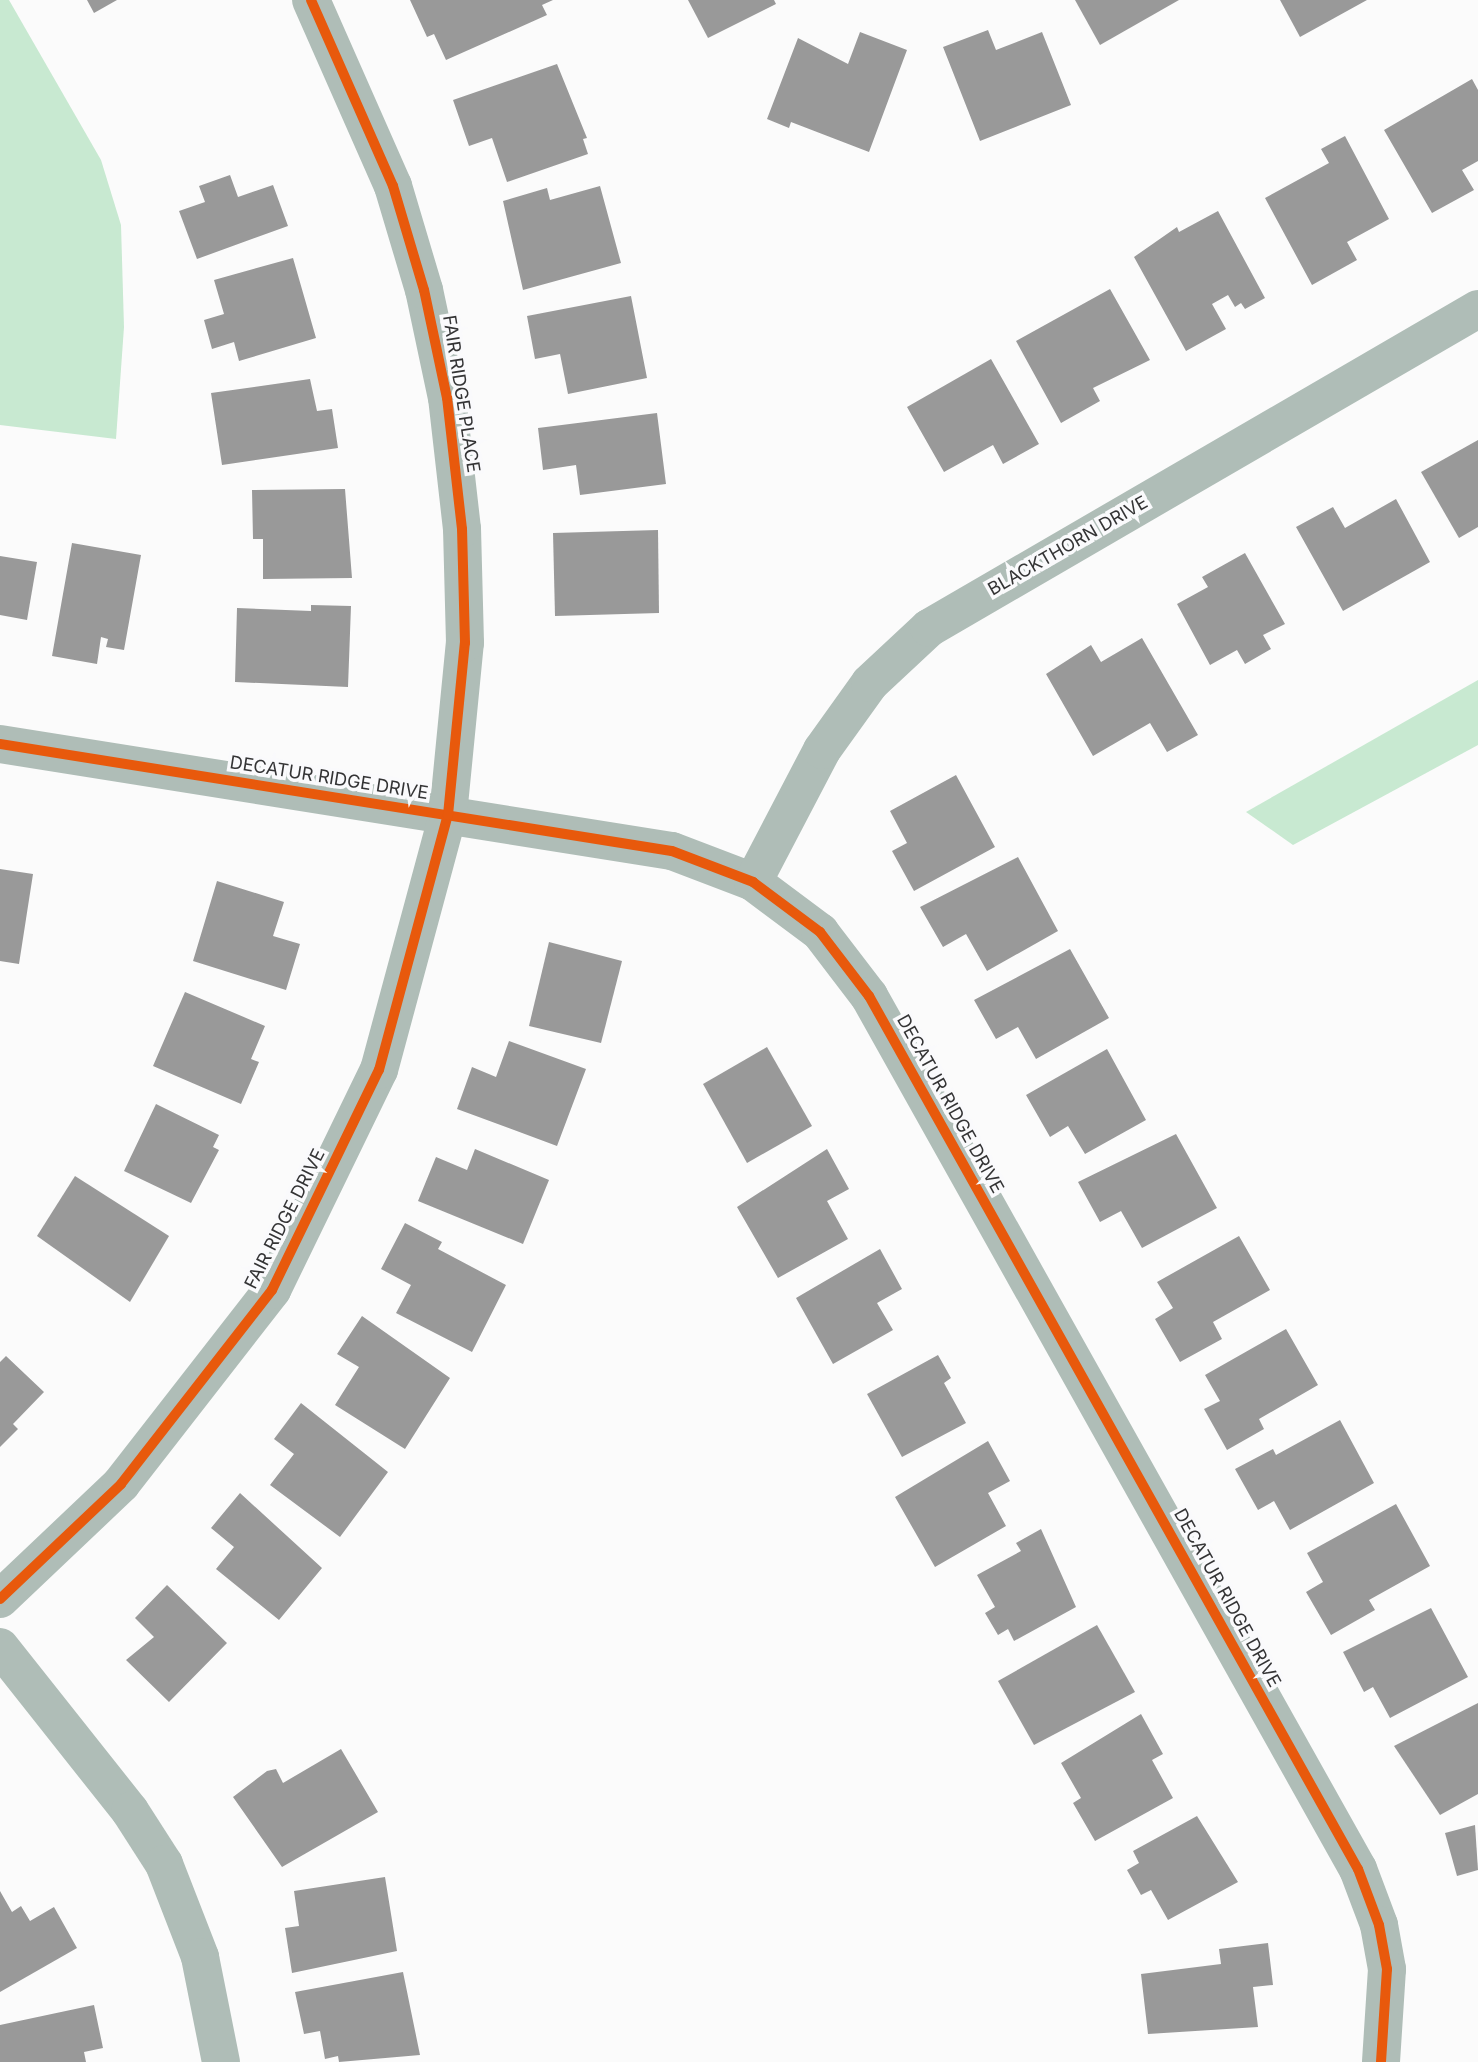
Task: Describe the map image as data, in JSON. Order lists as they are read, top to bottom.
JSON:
{
  "streets": {
    "street": [
      "FAIR RIDGE PLACE",
      "BLACKTHORN DRIVE",
      "DECATUR RIDGE DRIVE",
      "FAIR RIDGE DRIVE"
    ]
  },
  "crossings": [
    ["FAIR RIDGE PLACE", "DECATUR RIDGE DRIVE"],
    ["FAIR RIDGE PLACE", "FAIR RIDGE DRIVE"],
    ["BLACKTHORN DRIVE", "DECATUR RIDGE DRIVE"],
    ["DECATUR RIDGE DRIVE", "FAIR RIDGE DRIVE"]
  ]
}
